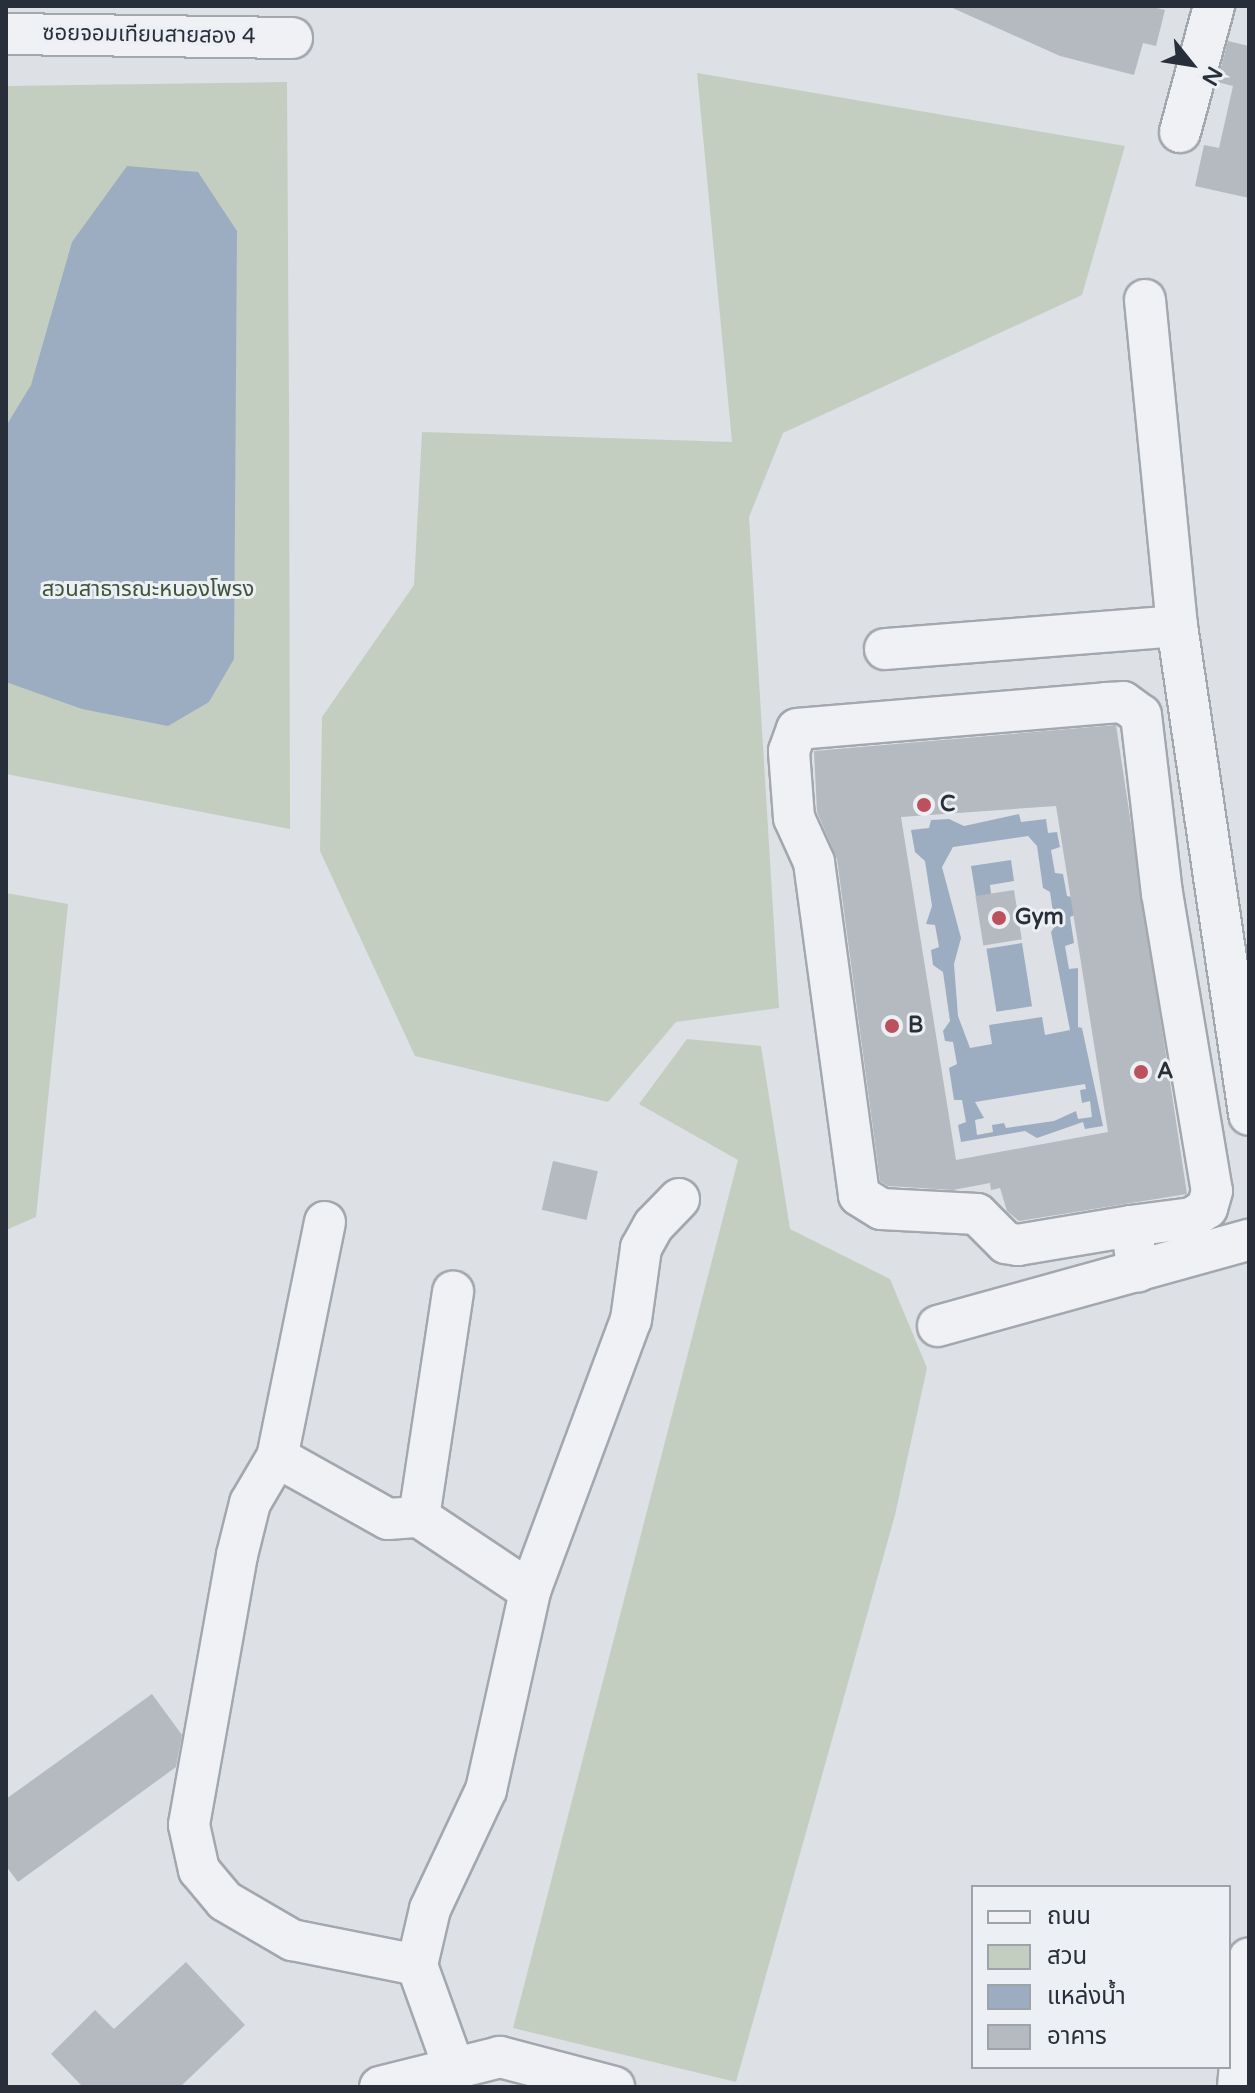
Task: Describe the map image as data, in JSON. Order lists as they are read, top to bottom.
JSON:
{
  "streets": {
    "street": ["ซอยจอมเทียนสายสอง 4"]
  },
  "parks": ["สวนสาธารณะหนองโพรง"],
  "places": [
    "C",
    "Gym",
    "B",
    "A"
  ],
  "legend": [
    "ถนน",
    "สวน",
    "แหล่งน้ำ",
    "อาคาร"
  ],
  "north": "bottom right"
}
